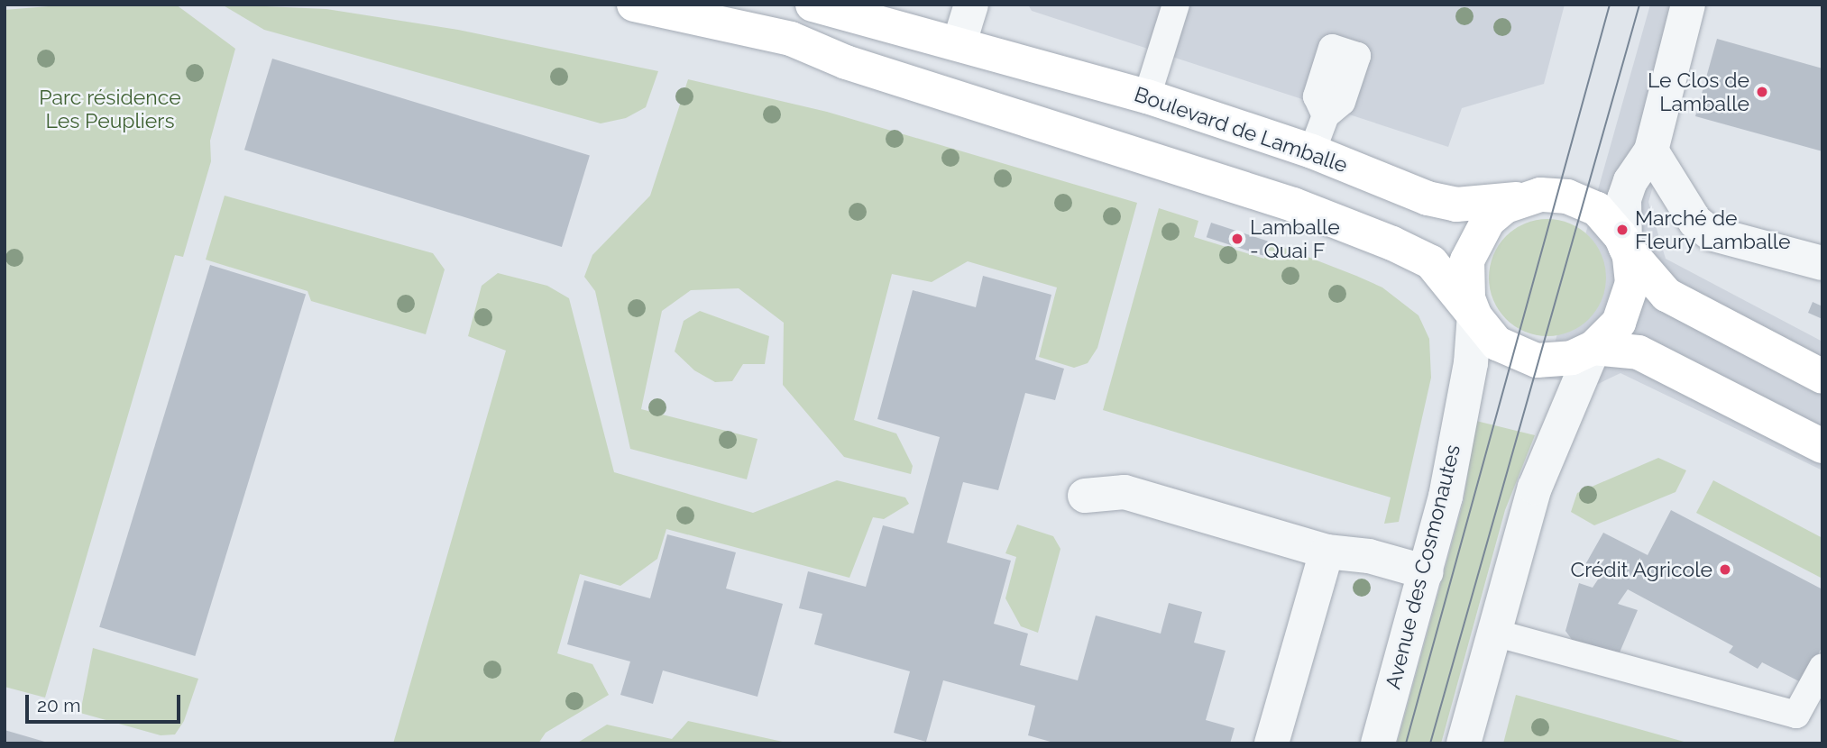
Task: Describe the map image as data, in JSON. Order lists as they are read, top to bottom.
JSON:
{
  "streets": {
    "street": ["Boulevard de Lamballe", "Avenue des Cosmonautes"]
  },
  "crossings": [
    ["Boulevard de Lamballe", "Avenue des Cosmonautes"]
  ],
  "parks": ["Parc résidence Les Peupliers"],
  "places": [
    "Le Clos de Lamballe",
    "Marché de Fleury Lamballe",
    "Lamballe - Quai F",
    "Crédit Agricole"
  ],
  "scale_bar": "20 m"
}
